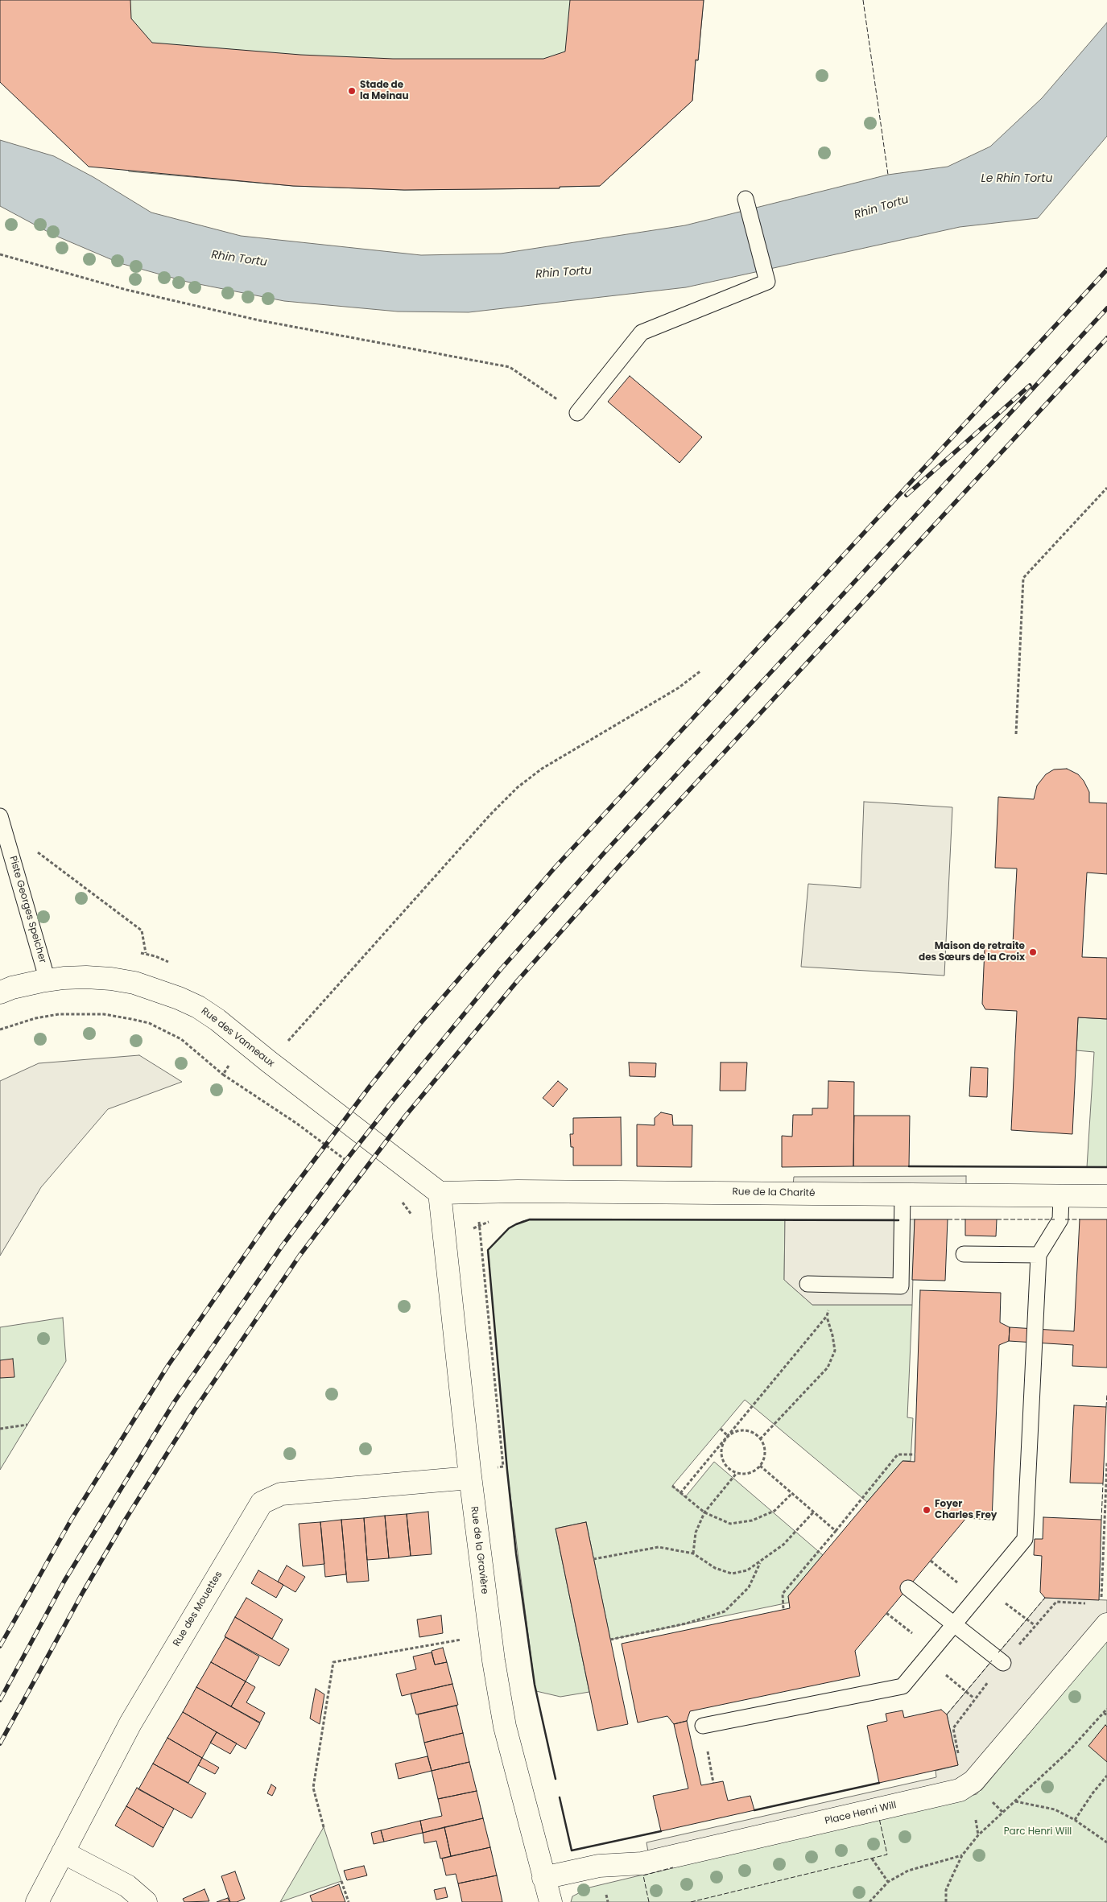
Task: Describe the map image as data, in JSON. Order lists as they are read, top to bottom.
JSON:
{
  "streets": {
    "street": [
      "Rue des Vanneaux",
      "Rue de la Charité",
      "Rue de la Gravière",
      "Rue des Mouettes",
      "Place Henri Will"
    ],
    "lane": ["Piste Georges Speicher"]
  },
  "crossings": [
    ["Piste Georges Speicher", "Rue des Vanneaux"],
    ["Rue des Vanneaux", "Rue de la Charité"],
    ["Rue des Vanneaux", "Rue de la Gravière"],
    ["Rue de la Charité", "Rue de la Gravière"],
    ["Rue de la Gravière", "Rue des Mouettes"],
    ["Rue de la Gravière", "Place Henri Will"]
  ],
  "water": ["Le Rhin Tortu", "Rhin Tortu"],
  "parks": ["Parc Henri Will"],
  "places": ["Stade de la Meinau", "Maison de retraite des Sœurs de la Croix", "Foyer Charles Frey"]
}
